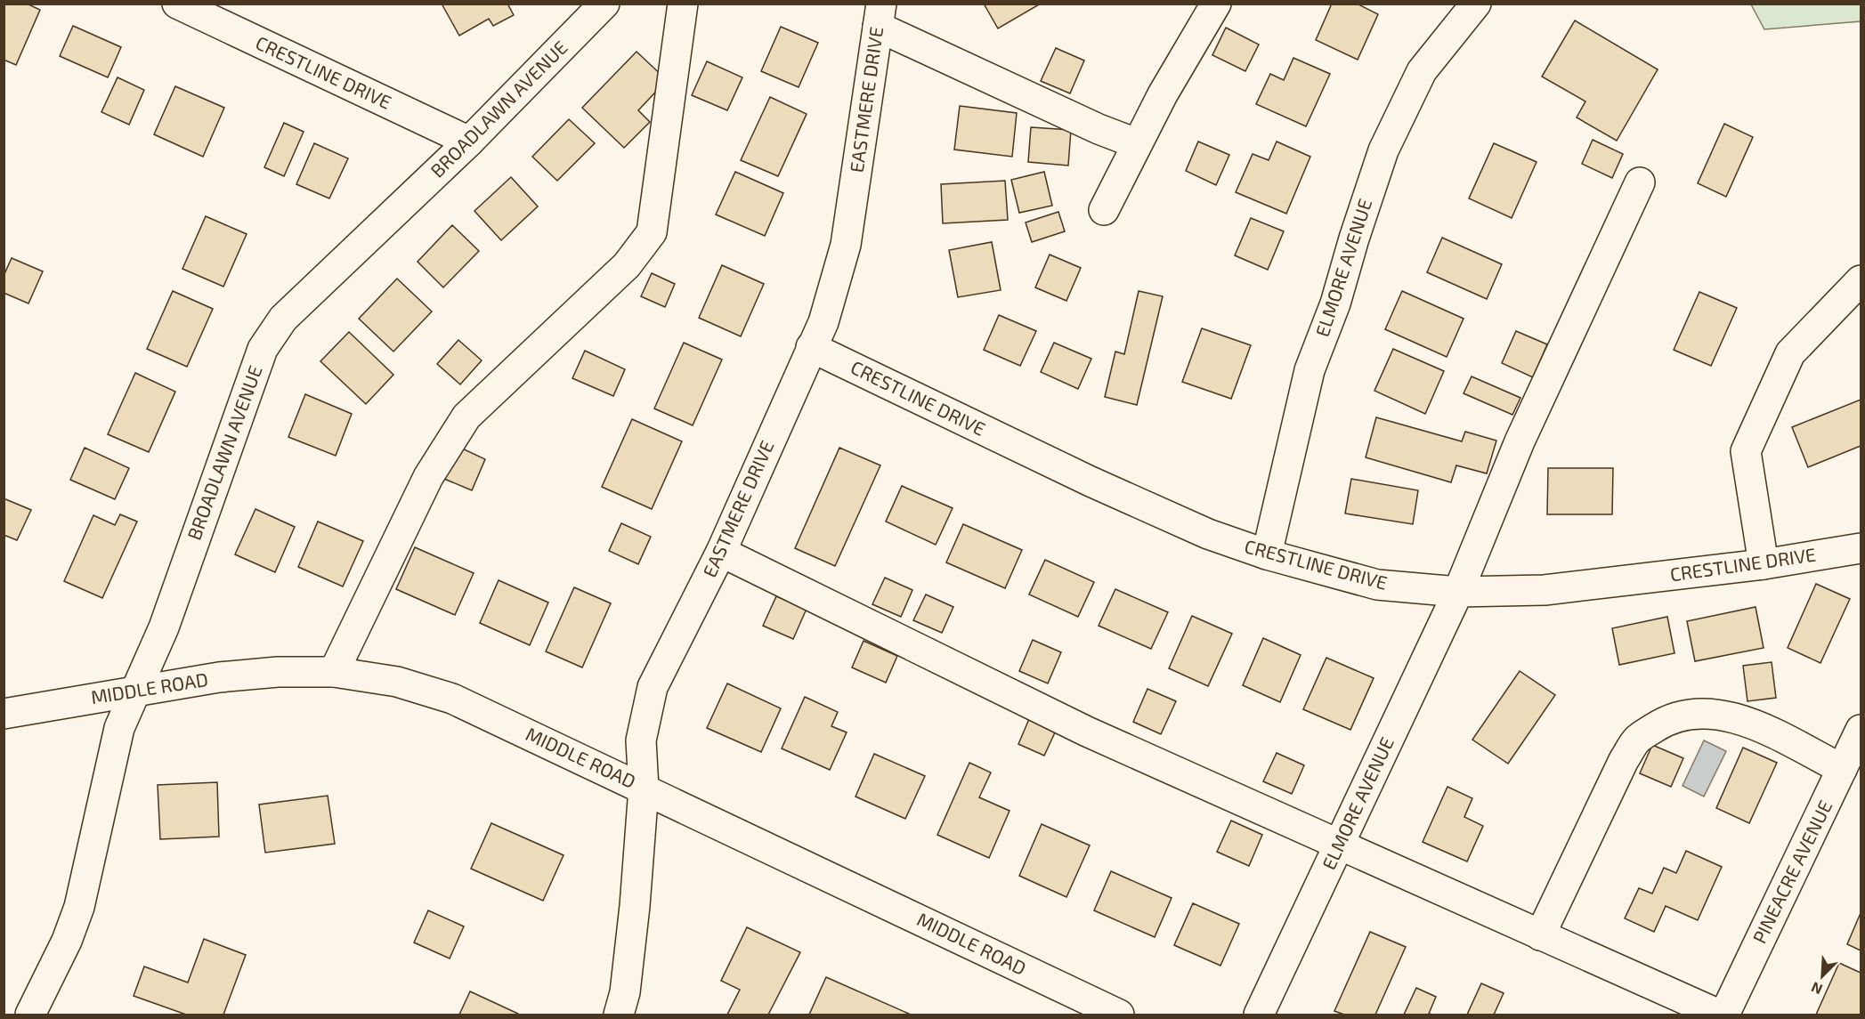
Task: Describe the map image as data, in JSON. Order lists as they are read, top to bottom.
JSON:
{
  "streets": {
    "street": [
      "CRESTLINE DRIVE",
      "EASTMERE DRIVE",
      "BROADLAWN AVENUE",
      "ELMORE AVENUE",
      "MIDDLE ROAD",
      "PINEACRE AVENUE"
    ]
  },
  "crossings": [
    ["CRESTLINE DRIVE", "EASTMERE DRIVE"],
    ["CRESTLINE DRIVE", "BROADLAWN AVENUE"],
    ["CRESTLINE DRIVE", "ELMORE AVENUE"],
    ["EASTMERE DRIVE", "MIDDLE ROAD"],
    ["BROADLAWN AVENUE", "MIDDLE ROAD"]
  ],
  "north": "bottom left"
}
